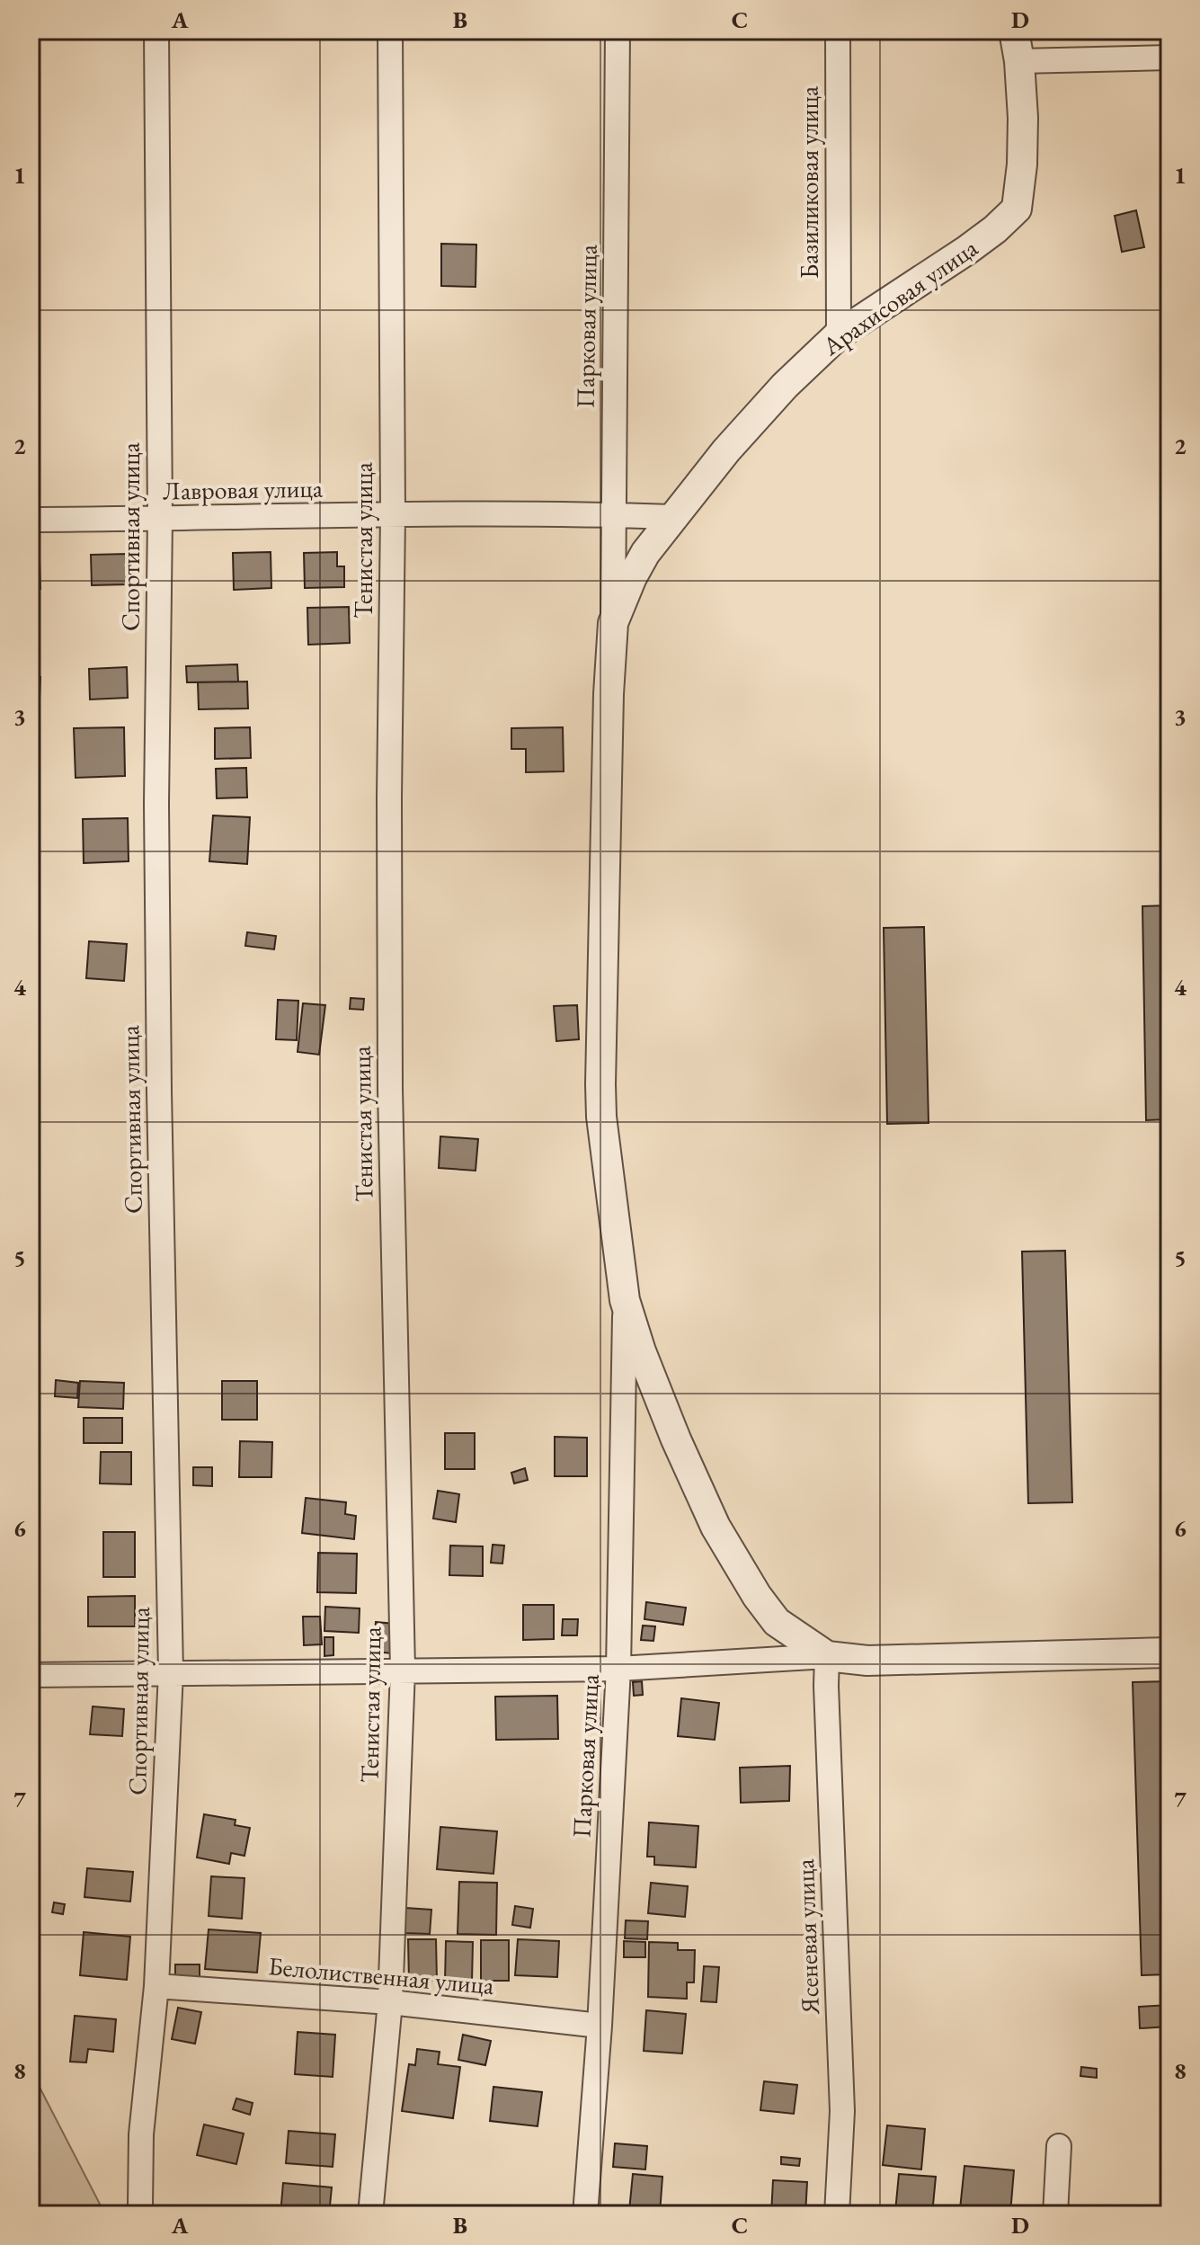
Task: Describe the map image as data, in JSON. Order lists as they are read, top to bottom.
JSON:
{
  "streets": {
    "street": [
      "Базиликовая улица",
      "Арахисовая улица",
      "Парковая улица",
      "Лавровая улица",
      "Спортивная улица",
      "Тенистая улица",
      "Ясеневая улица",
      "Белолиственная улица"
    ]
  },
  "crossings": [
    ["Базиликовая улица", "Арахисовая улица"],
    ["Арахисовая улица", "Парковая улица"],
    ["Арахисовая улица", "Лавровая улица"],
    ["Арахисовая улица", "Ясеневая улица"],
    ["Парковая улица", "Лавровая улица"],
    ["Парковая улица", "Белолиственная улица"],
    ["Лавровая улица", "Спортивная улица"],
    ["Лавровая улица", "Тенистая улица"],
    ["Спортивная улица", "Белолиственная улица"],
    ["Тенистая улица", "Белолиственная улица"]
  ],
  "grid": {
    "columns": [
      "A",
      "B",
      "C",
      "D"
    ],
    "rows": [
      "1",
      "2",
      "3",
      "4",
      "5",
      "6",
      "7",
      "8"
    ]
  }
}
